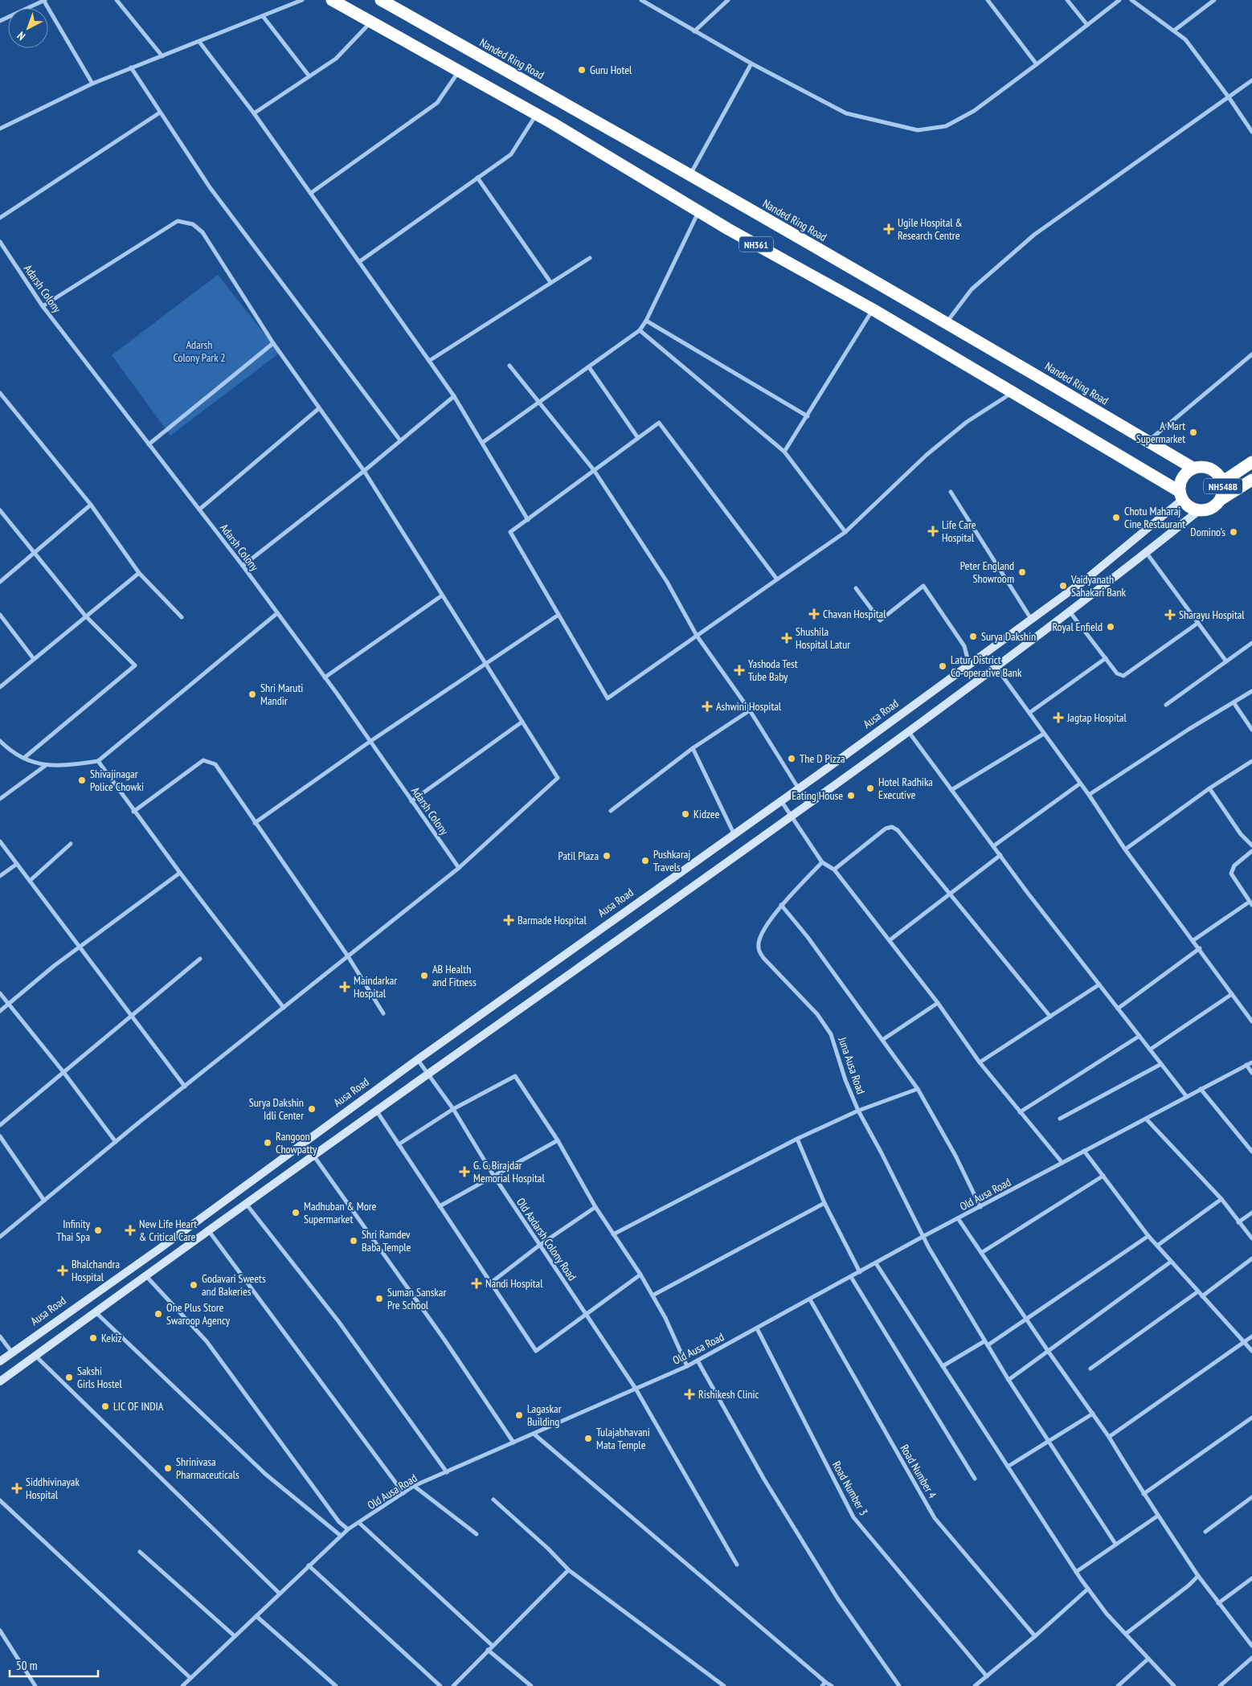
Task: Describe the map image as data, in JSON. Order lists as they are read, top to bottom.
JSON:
{
  "streets": {
    "highway": ["Nanded Ring Road", "NH361", "NH548B"],
    "main road": ["Ausa Road"],
    "street": [
      "Adarsh Colony",
      "Juna Ausa Road",
      "Old Ausa Road",
      "Old Aadarsh Colony Road",
      "Road Number 4",
      "Road Number 3"
    ]
  },
  "crossings": [
    ["Nanded Ring Road", "NH361"],
    ["Nanded Ring Road", "NH548B"],
    ["Nanded Ring Road", "Ausa Road"],
    ["NH361", "NH548B"],
    ["NH361", "Ausa Road"],
    ["NH548B", "Ausa Road"],
    ["Ausa Road", "Old Aadarsh Colony Road"],
    ["Juna Ausa Road", "Old Ausa Road"],
    ["Old Ausa Road", "Old Aadarsh Colony Road"],
    ["Old Ausa Road", "Road Number 4"],
    ["Old Ausa Road", "Road Number 3"]
  ],
  "parks": ["Adarsh Colony Park 2"],
  "places": {
    "other": [
      "Guru Hotel",
      "A Mart Supermarket",
      "Chotu Maharaj Cine Restaurant",
      "Domino's",
      "Peter England Showroom",
      "Vaidyanath Sahakari Bank",
      "Royal Enfield",
      "Surya Dakshin",
      "Latur District Co-operative Bank",
      "Shri Maruti Mandir",
      "The D Pizza",
      "Shivajinagar Police Chowki",
      "Hotel Radhika Executive",
      "Eating House",
      "Kidzee",
      "Patil Plaza",
      "Pushkaraj Travels",
      "AB Health and Fitness",
      "Surya Dakshin Idli Center",
      "Rangoon Chowpatty",
      "Madhuban & More Supermarket",
      "Infinity Thai Spa",
      "Shri Ramdev Baba Temple",
      "Godavari Sweets and Bakeries",
      "Suman Sanskar Pre School",
      "One Plus Store Swaroop Agency",
      "Kekiz",
      "Sakshi Girls Hostel",
      "LIC OF INDIA",
      "Lagaskar Building",
      "Tulajabhavani Mata Temple",
      "Shrinivasa Pharmaceuticals"
    ],
    "health": [
      "Ugile Hospital & Research Centre",
      "Life Care Hospital",
      "Chavan Hospital",
      "Sharayu Hospital",
      "Shushila Hospital Latur",
      "Yashoda Test Tube Baby",
      "Ashwini Hospital",
      "Jagtap Hospital",
      "Barmade Hospital",
      "Maindarkar Hospital",
      "G. G. Birajdar Memorial Hospital",
      "New Life Heart & Critical Care",
      "Bhalchandra Hospital",
      "Nandi Hospital",
      "Rishikesh Clinic",
      "Siddhivinayak Hospital"
    ]
  },
  "scale_bar": "50 m",
  "north": "bottom left"
}
